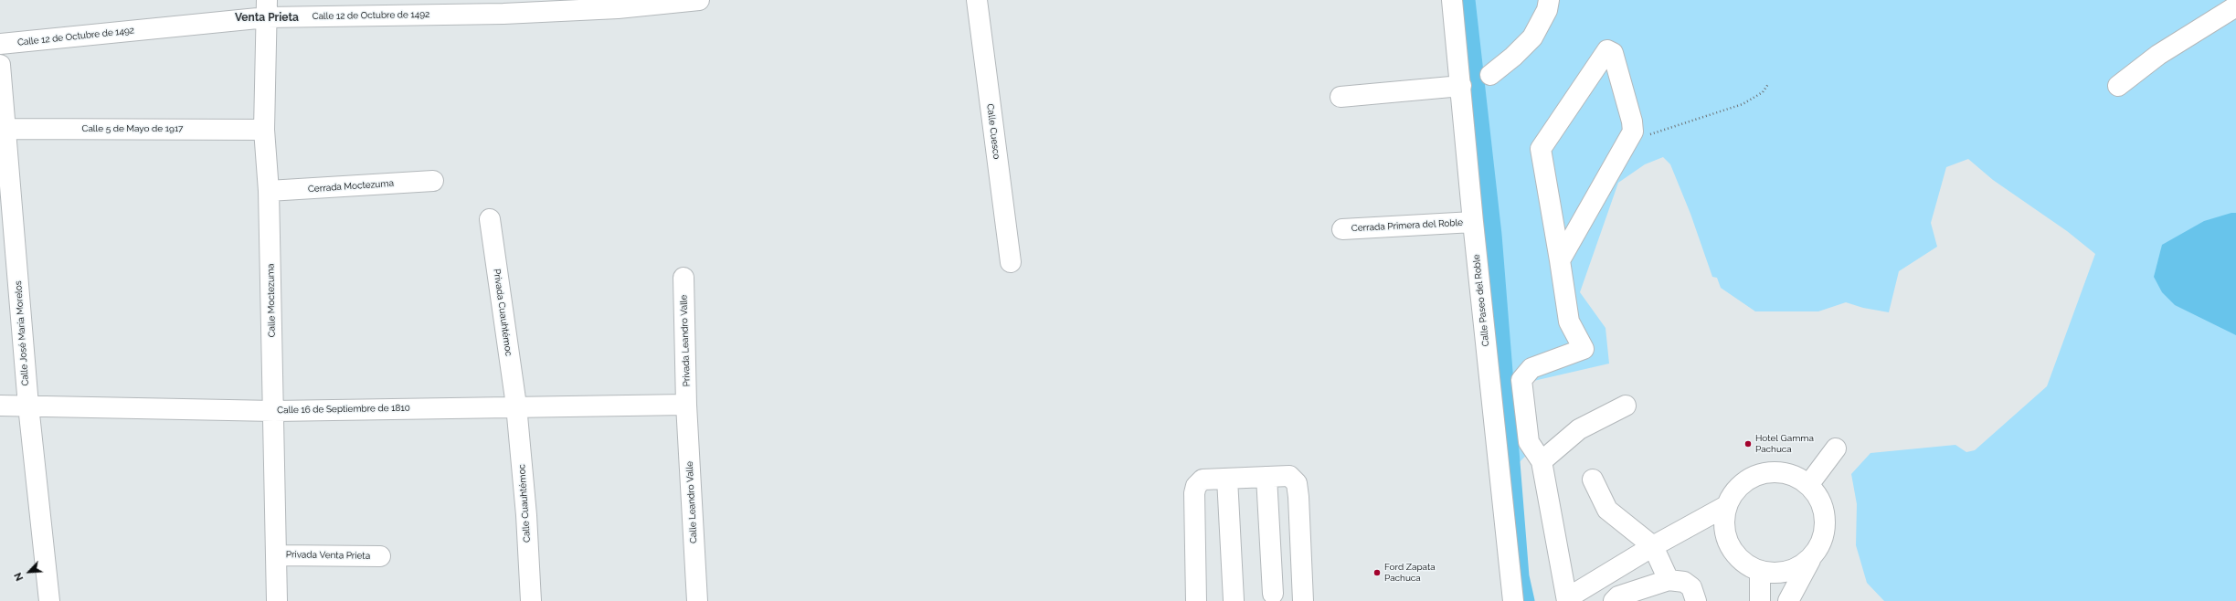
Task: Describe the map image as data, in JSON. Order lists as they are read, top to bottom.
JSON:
{
  "streets": {
    "street": [
      "Calle 12 de Octubre de 1492",
      "Calle 5 de Mayo de 1917",
      "Calle Cuesco",
      "Cerrada Moctezuma",
      "Cerrada Primera del Roble",
      "Calle Moctezuma",
      "Calle Paseo del Roble",
      "Privada Cuauhtémoc",
      "Calle José María Morelos",
      "Privada Leandro Valle",
      "Calle 16 de Septiembre de 1810",
      "Calle Leandro Valle",
      "Calle Cuauhtémoc",
      "Privada Venta Prieta"
    ]
  },
  "crossings": [
    ["Calle 12 de Octubre de 1492", "Calle Moctezuma"],
    ["Calle 5 de Mayo de 1917", "Calle Moctezuma"],
    ["Calle 5 de Mayo de 1917", "Calle José María Morelos"],
    ["Cerrada Moctezuma", "Calle Moctezuma"],
    ["Cerrada Primera del Roble", "Calle Paseo del Roble"],
    ["Calle Moctezuma", "Calle 16 de Septiembre de 1810"],
    ["Calle Moctezuma", "Privada Venta Prieta"],
    ["Privada Cuauhtémoc", "Calle 16 de Septiembre de 1810"],
    ["Privada Cuauhtémoc", "Calle Cuauhtémoc"],
    ["Calle José María Morelos", "Calle 16 de Septiembre de 1810"],
    ["Privada Leandro Valle", "Calle 16 de Septiembre de 1810"],
    ["Privada Leandro Valle", "Calle Leandro Valle"],
    ["Calle 16 de Septiembre de 1810", "Calle Leandro Valle"],
    ["Calle 16 de Septiembre de 1810", "Calle Cuauhtémoc"]
  ],
  "districts": ["Venta Prieta"],
  "places": ["Hotel Gamma Pachuca", "Ford Zapata Pachuca"],
  "north": "bottom left"
}
